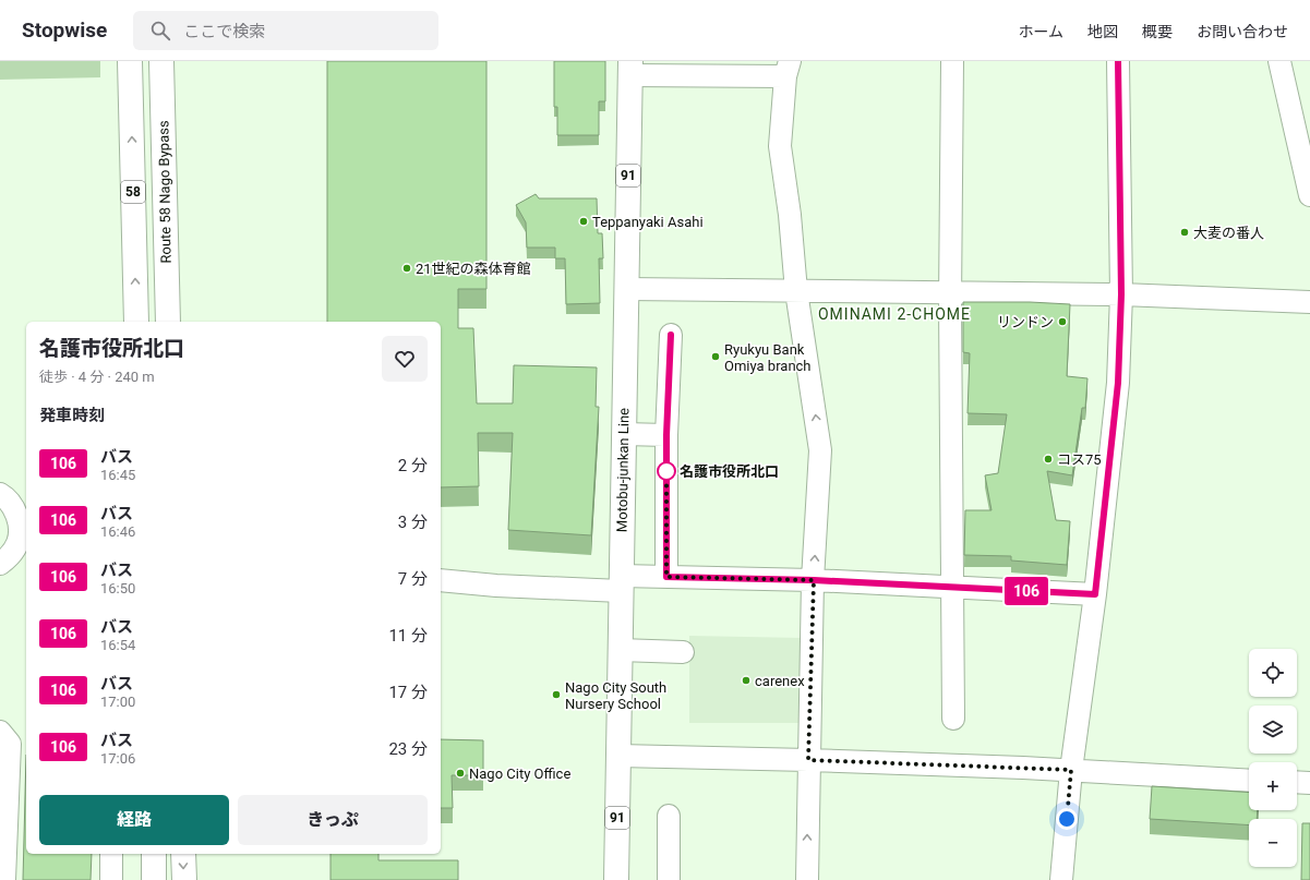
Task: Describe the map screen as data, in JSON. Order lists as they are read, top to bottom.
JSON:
{
  "streets": {
    "main road": [
      "91",
      "58",
      "Route 58 Nago Bypass",
      "Motobu-junkan Line"
    ]
  },
  "districts": ["OMINAMI 2-CHOME"],
  "places": [
    "Teppanyaki Asahi",
    "大麦の番人",
    "21世紀の森体育館",
    "リンドン",
    "Ryukyu Bank Omiya branch",
    "コス75",
    "名護市役所北口",
    "carenex",
    "Nago City South Nursery School",
    "Nago City Office"
  ],
  "lines": ["bus line 106"],
  "page": {
    "header": "Stopwise",
    "search": "ここで検索",
    "nav": [
      "ホーム",
      "地図",
      "概要",
      "お問い合わせ"
    ],
    "on_map": "106",
    "heading": [
      ["名護市役所北口", "徒歩 · 4 分 · 240 m"],
      "発車時刻"
    ],
    "list": [
      {
        "mark": "106",
        "name": "バス",
        "note": "16:45",
        "value": "2 分"
      },
      {
        "mark": "106",
        "name": "バス",
        "note": "16:46",
        "value": "3 分"
      },
      {
        "mark": "106",
        "name": "バス",
        "note": "16:50",
        "value": "7 分"
      },
      {
        "mark": "106",
        "name": "バス",
        "note": "16:54",
        "value": "11 分"
      },
      {
        "mark": "106",
        "name": "バス",
        "note": "17:00",
        "value": "17 分"
      },
      {
        "mark": "106",
        "name": "バス",
        "note": "17:06",
        "value": "23 分"
      }
    ],
    "map_buttons": ["+", "−"],
    "buttons": ["経路", "きっぷ"]
  }
}
